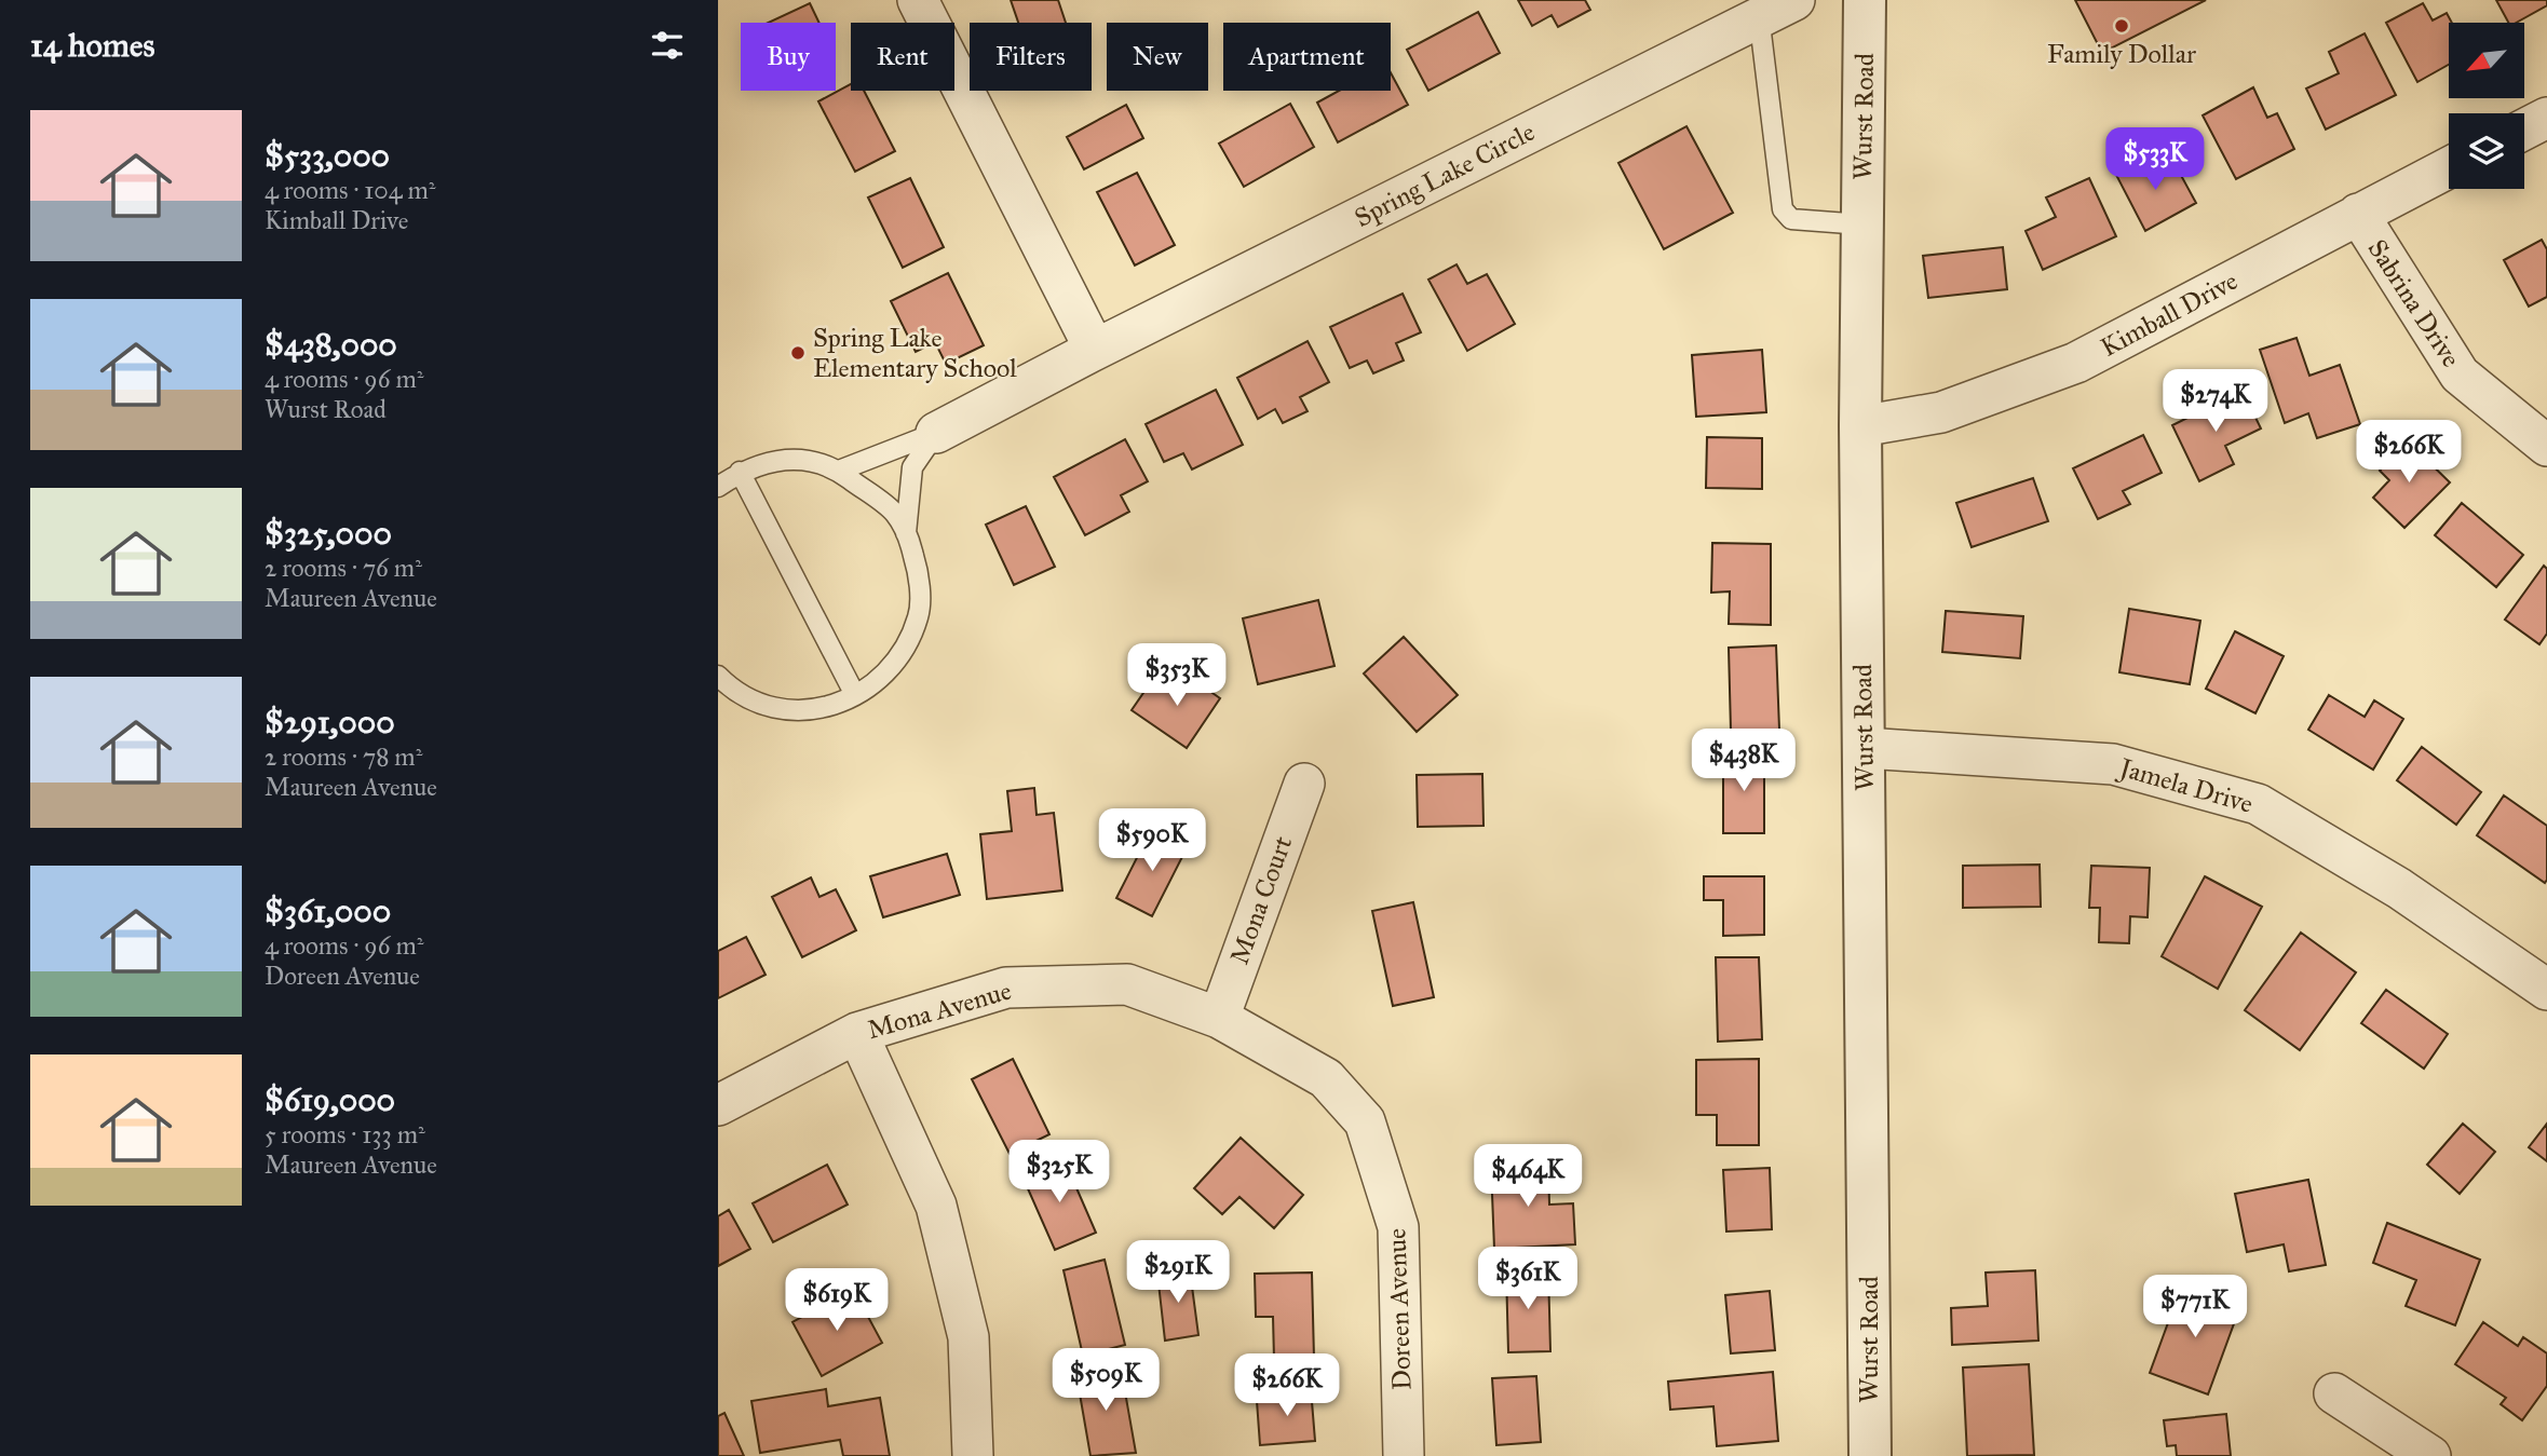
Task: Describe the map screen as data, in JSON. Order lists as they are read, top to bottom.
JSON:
{
  "streets": {
    "street": [
      "Wurst Road",
      "Spring Lake Circle",
      "Sabrina Drive",
      "Kimball Drive",
      "Jamela Drive",
      "Mona Court",
      "Mona Avenue",
      "Doreen Avenue"
    ]
  },
  "crossings": [
    ["Wurst Road", "Kimball Drive"],
    ["Wurst Road", "Jamela Drive"],
    ["Sabrina Drive", "Kimball Drive"],
    ["Mona Court", "Mona Avenue"],
    ["Mona Court", "Doreen Avenue"],
    ["Mona Avenue", "Doreen Avenue"]
  ],
  "places": ["Family Dollar", "Spring Lake Elementary School"],
  "north": "bottom left",
  "page": {
    "heading": "14 homes",
    "chip": [
      "Buy",
      "Rent",
      "Filters",
      "New",
      "Apartment"
    ],
    "list": [
      {
        "name": "$533,000",
        "note": "4 rooms · 104 m² · Kimball Drive"
      },
      {
        "name": "$438,000",
        "note": "4 rooms · 96 m² · Wurst Road"
      },
      {
        "name": "$325,000",
        "note": "2 rooms · 76 m² · Maureen Avenue"
      },
      {
        "name": "$291,000",
        "note": "2 rooms · 78 m² · Maureen Avenue"
      },
      {
        "name": "$361,000",
        "note": "4 rooms · 96 m² · Doreen Avenue"
      },
      {
        "name": "$619,000",
        "note": "5 rooms · 133 m² · Maureen Avenue"
      }
    ],
    "price": [
      "$533K",
      "$274K",
      "$266K",
      "$353K",
      "$438K",
      "$590K",
      "$325K",
      "$464K",
      "$291K",
      "$361K",
      "$619K",
      "$771K",
      "$509K",
      "$266K"
    ]
  }
}
